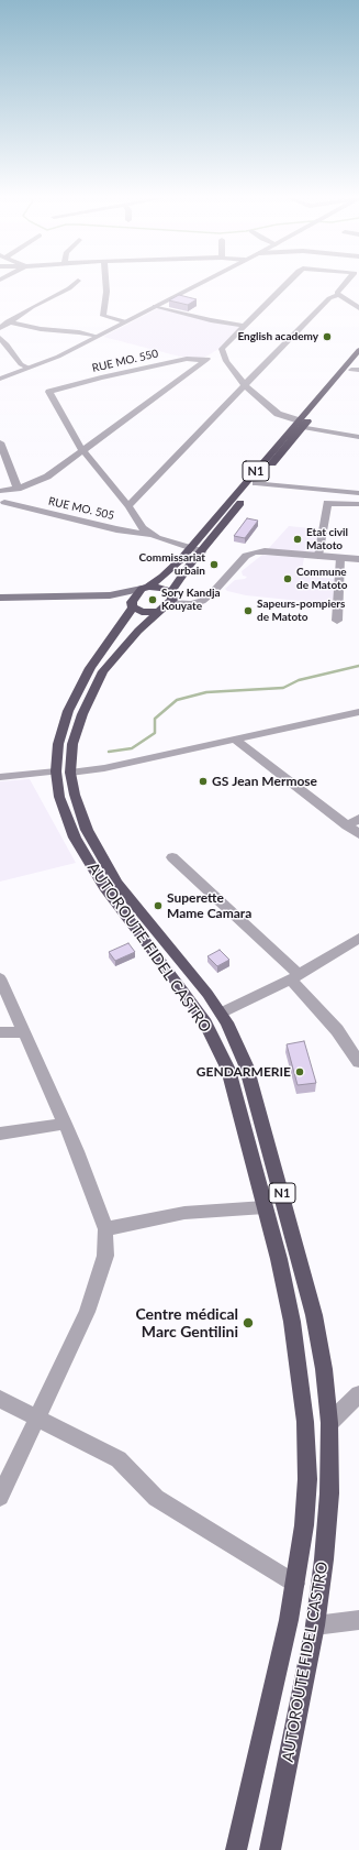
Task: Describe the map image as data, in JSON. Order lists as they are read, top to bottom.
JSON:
{
  "streets": {
    "highway": ["N1", "AUTOROUTE FIDEL CASTRO"],
    "street": ["RUE MO. 550", "RUE MO. 505"]
  },
  "crossings": [
    ["N1", "AUTOROUTE FIDEL CASTRO"]
  ],
  "places": [
    "English academy",
    "Etat civil Matoto",
    "Commissariat urbain",
    "Commune de Matoto",
    "Sory Kandja Kouyate",
    "Sapeurs-pompiers de Matoto",
    "GS Jean Mermose",
    "Superette Mame Camara",
    "GENDARMERIE",
    "Centre médical Marc Gentilini"
  ]
}
